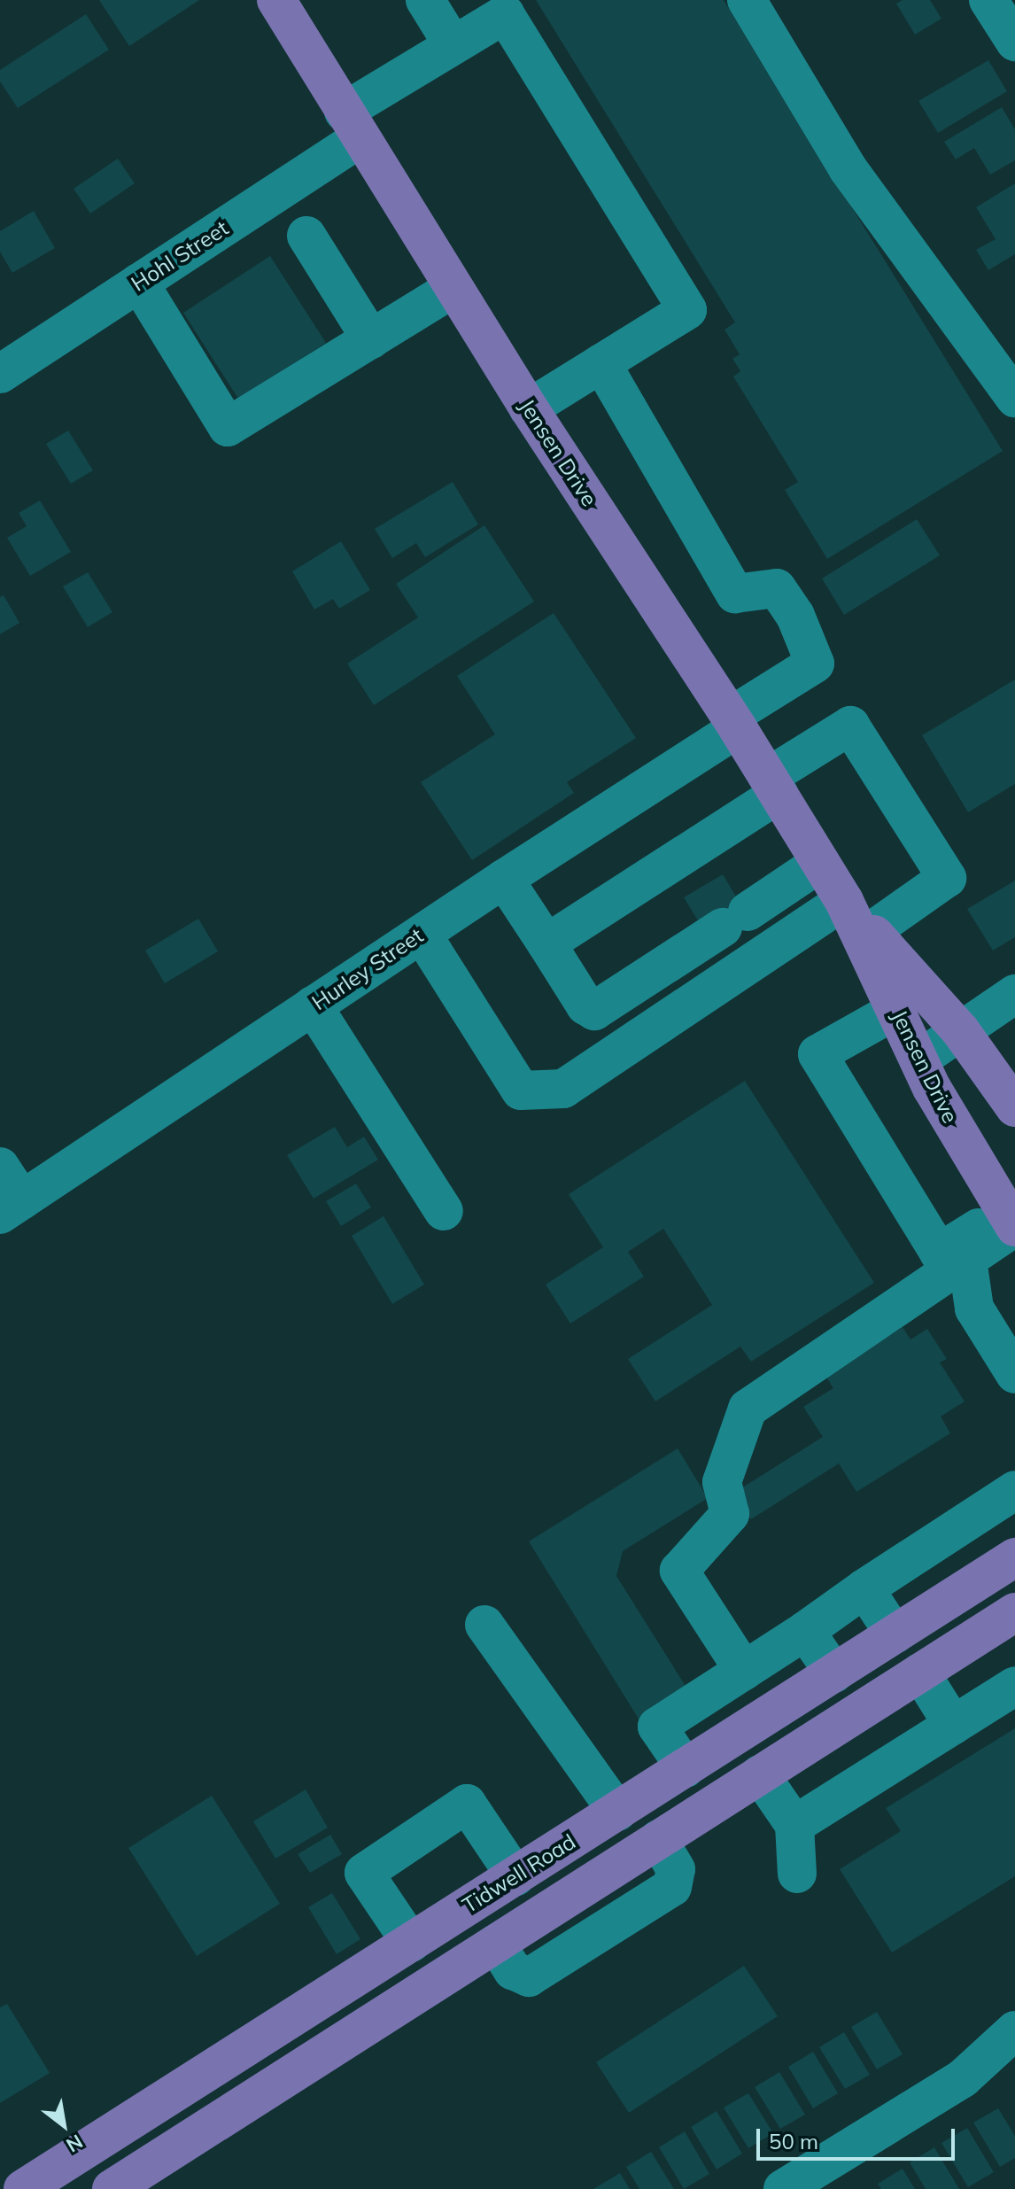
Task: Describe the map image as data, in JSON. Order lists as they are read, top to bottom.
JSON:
{
  "streets": {
    "main road": ["Jensen Drive", "Tidwell Road"],
    "street": ["Hohl Street", "Hurley Street"]
  },
  "crossings": [
    ["Hohl Street", "Jensen Drive"],
    ["Hohl Street", "Hurley Street"],
    ["Jensen Drive", "Hurley Street"]
  ],
  "scale_bar": "50 m",
  "north": "bottom right"
}
